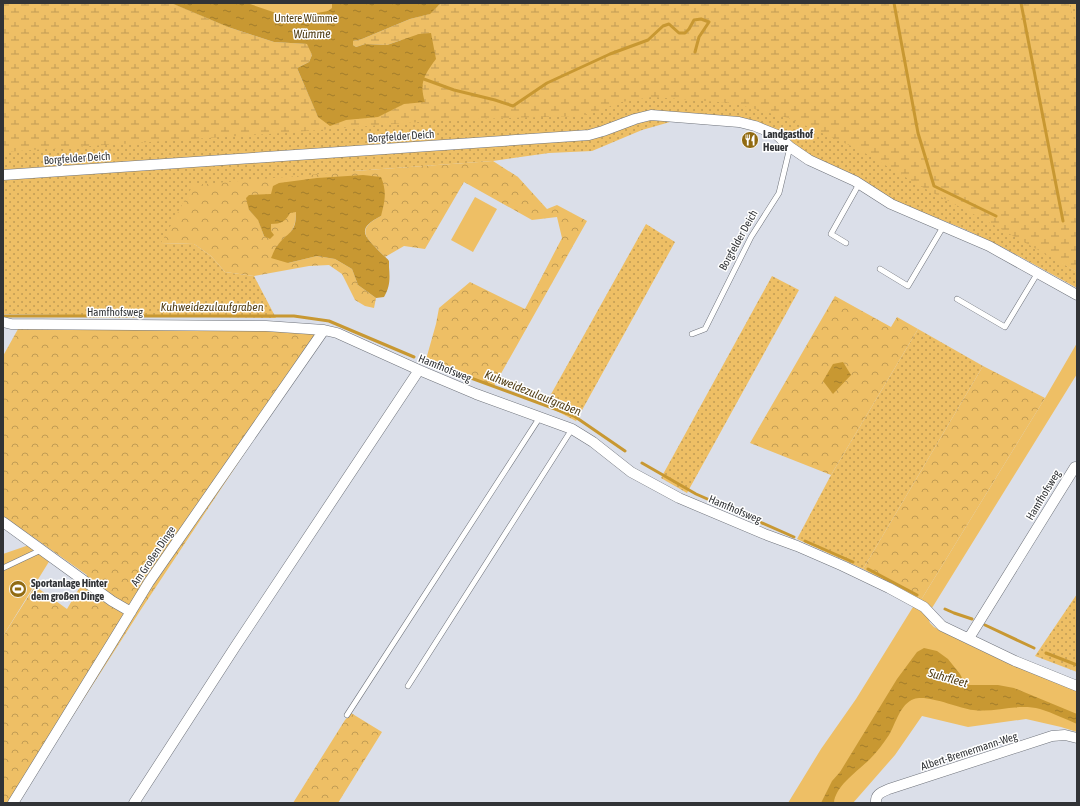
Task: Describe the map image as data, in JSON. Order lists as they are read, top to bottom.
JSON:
{
  "streets": {
    "street": [
      "Borgfelder Deich",
      "Hamfhofsweg",
      "Am Großen Dinge",
      "Albert-Bremermann-Weg"
    ]
  },
  "crossings": [
    ["Hamfhofsweg", "Am Großen Dinge"]
  ],
  "water": ["Wümme", "Kuhweidezulaufgraben", "Suhrfleet"],
  "parks": ["Untere Wümme"],
  "places": {
    "restaurant": ["Landgasthof Heuer"],
    "sports": ["Sportanlage Hinter dem großen Dinge"]
  }
}
